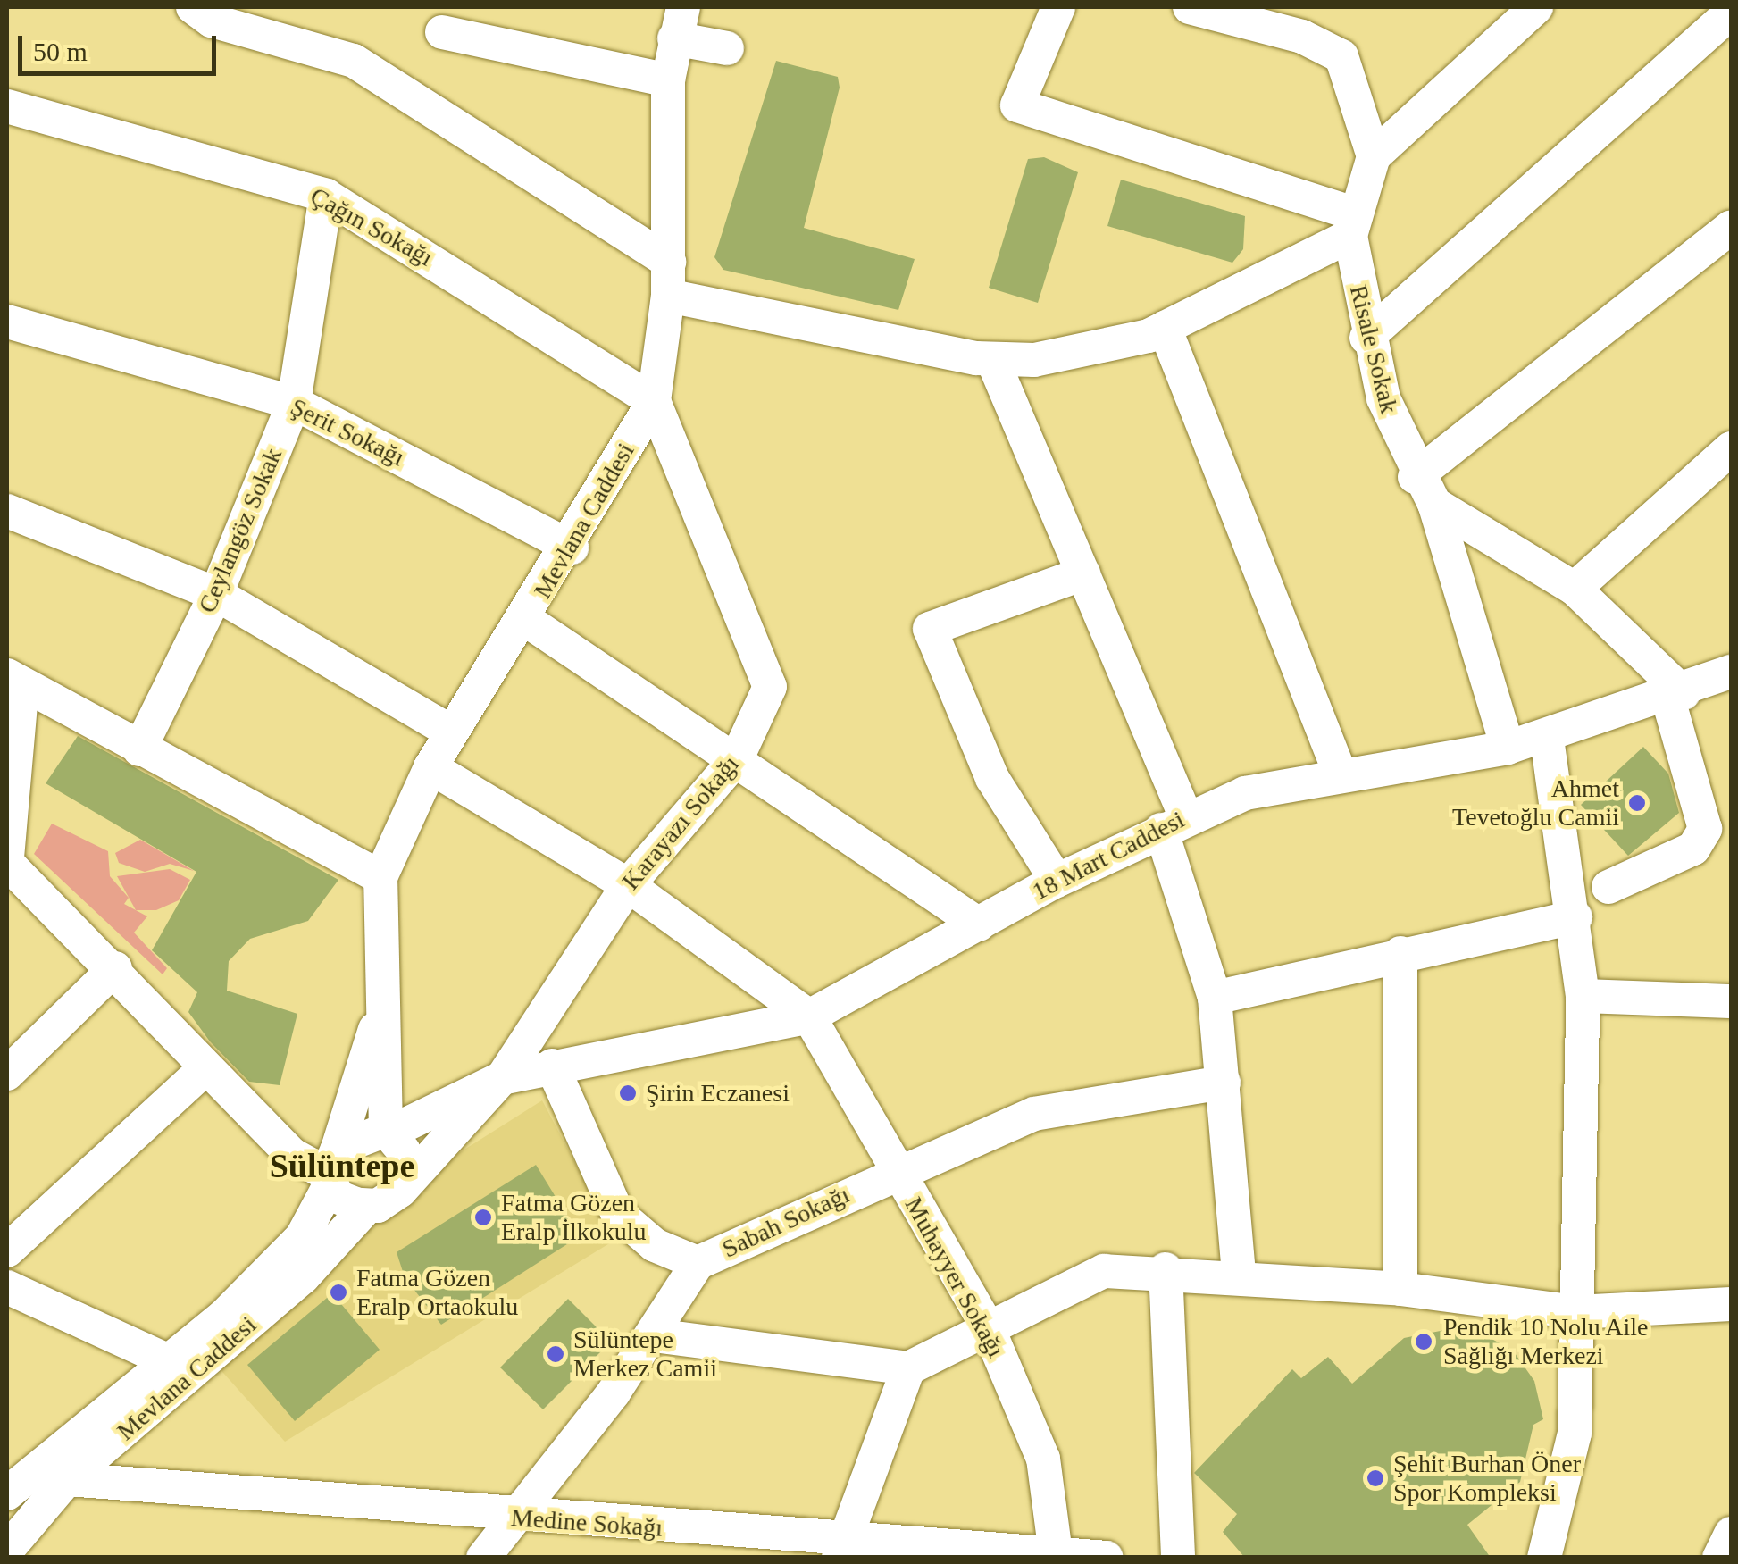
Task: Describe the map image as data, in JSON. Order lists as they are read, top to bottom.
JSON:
{
  "streets": {
    "street": [
      "Çağın Sokağı",
      "Risale Sokak",
      "Şerit Sokağı",
      "Mevlana Caddesi",
      "Ceylangöz Sokak",
      "Karayazı Sokağı",
      "18 Mart Caddesi",
      "Sabah Sokağı",
      "Muhayyer Sokağı",
      "Medine Sokağı"
    ]
  },
  "crossings": [
    ["Çağın Sokağı", "Mevlana Caddesi"],
    ["Çağın Sokağı", "Ceylangöz Sokak"],
    ["Çağın Sokağı", "Karayazı Sokağı"],
    ["Risale Sokak", "18 Mart Caddesi"],
    ["Şerit Sokağı", "Mevlana Caddesi"],
    ["Şerit Sokağı", "Ceylangöz Sokak"],
    ["Mevlana Caddesi", "Karayazı Sokağı"],
    ["Mevlana Caddesi", "18 Mart Caddesi"],
    ["Mevlana Caddesi", "Medine Sokağı"],
    ["Karayazı Sokağı", "18 Mart Caddesi"],
    ["18 Mart Caddesi", "Muhayyer Sokağı"],
    ["Sabah Sokağı", "Muhayyer Sokağı"],
    ["Sabah Sokağı", "Medine Sokağı"],
    ["Muhayyer Sokağı", "Medine Sokağı"]
  ],
  "districts": ["Sülüntepe"],
  "places": [
    "Ahmet Tevetoğlu Camii",
    "Şirin Eczanesi",
    "Fatma Gözen Eralp İlkokulu",
    "Fatma Gözen Eralp Ortaokulu",
    "Pendik 10 Nolu Aile Sağlığı Merkezi",
    "Sülüntepe Merkez Camii",
    "Şehit Burhan Öner Spor Kompleksi"
  ],
  "scale_bar": "50 m"
}
